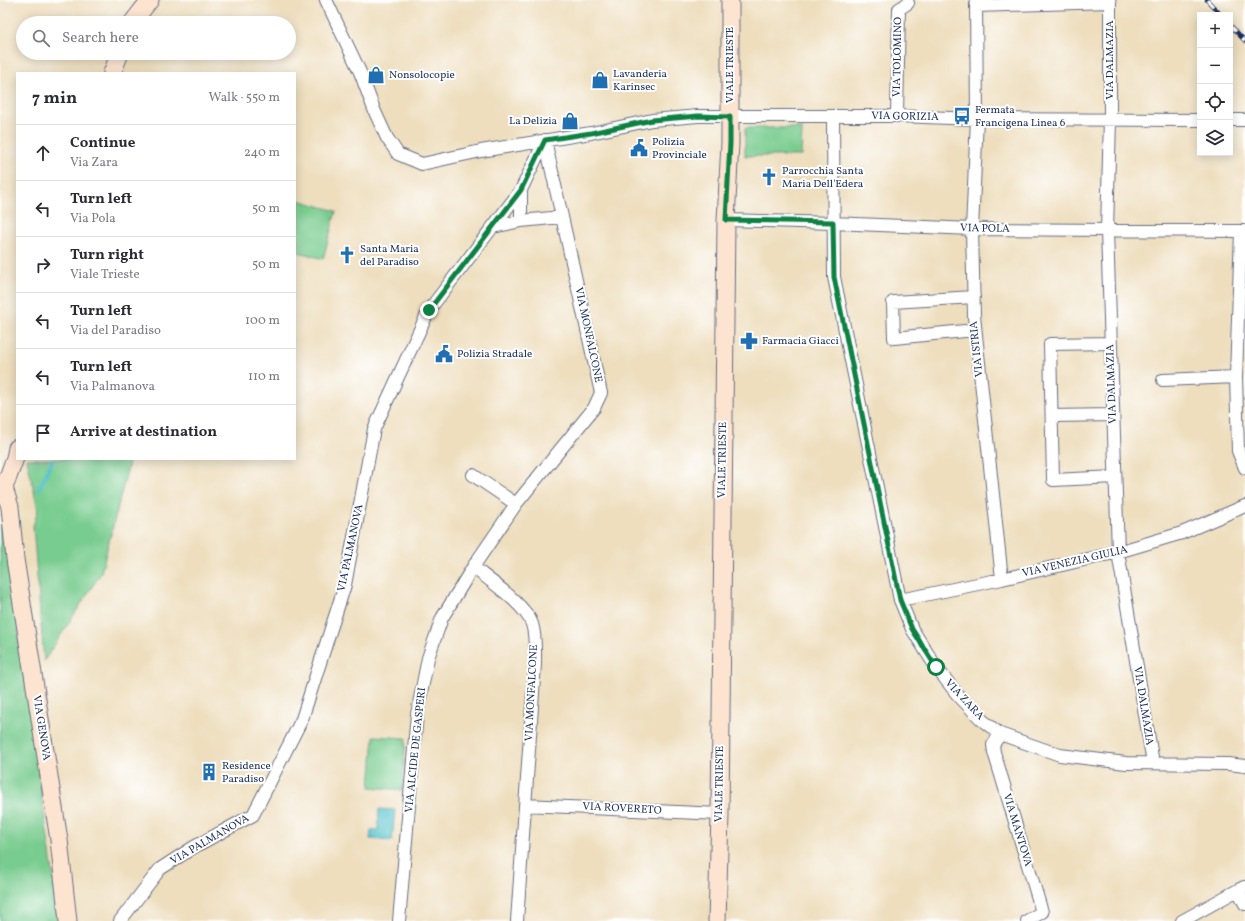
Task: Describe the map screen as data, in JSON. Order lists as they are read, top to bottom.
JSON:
{
  "streets": {
    "main road": ["VIALE TRIESTE", "VIA GENOVA"],
    "street": [
      "VIA TOLOMINO",
      "VIA DALMAZIA",
      "VIA GORIZIA",
      "VIA POLA",
      "VIA MONFALCONE",
      "VIA ISTRIA",
      "VIA PALMANOVA",
      "VIA VENEZIA GIULIA",
      "VIA ZARA",
      "VIA ALCIDE DE GASPERI",
      "VIA ROVERETO",
      "VIA MANTOVA"
    ]
  },
  "crossings": [
    ["VIA TOLOMINO", "VIA GORIZIA"],
    ["VIA DALMAZIA", "VIA GORIZIA"],
    ["VIA DALMAZIA", "VIA POLA"],
    ["VIA DALMAZIA", "VIA ISTRIA"],
    ["VIA DALMAZIA", "VIA VENEZIA GIULIA"],
    ["VIA DALMAZIA", "VIA ZARA"],
    ["VIALE TRIESTE", "VIA GORIZIA"],
    ["VIALE TRIESTE", "VIA POLA"],
    ["VIALE TRIESTE", "VIA ROVERETO"],
    ["VIA GORIZIA", "VIA MONFALCONE"],
    ["VIA GORIZIA", "VIA ISTRIA"],
    ["VIA GORIZIA", "VIA PALMANOVA"],
    ["VIA GORIZIA", "VIA ZARA"],
    ["VIA POLA", "VIA ISTRIA"],
    ["VIA POLA", "VIA ZARA"],
    ["VIA MONFALCONE", "VIA PALMANOVA"],
    ["VIA MONFALCONE", "VIA ALCIDE DE GASPERI"],
    ["VIA MONFALCONE", "VIA ROVERETO"],
    ["VIA ISTRIA", "VIA VENEZIA GIULIA"],
    ["VIA VENEZIA GIULIA", "VIA ZARA"],
    ["VIA ZARA", "VIA MANTOVA"]
  ],
  "places": {
    "shop": ["Nonsolocopie", "Lavanderia Karinsec", "La Delizia"],
    "bus stop": ["Fermata Francigena Linea 6"],
    "public building": ["Polizia Provinciale", "Polizia Stradale"],
    "church": ["Parrocchia Santa Maria Dell'Edera", "Santa Maria del Paradiso"],
    "pharmacy": ["Farmacia Giacci"],
    "building": ["Residence Paradiso"]
  },
  "page": {
    "map_buttons": ["+", "−"],
    "search": "Search here",
    "heading": ["7 min", "Walk · 550 m"],
    "list": [
      ["Continue", "Via Zara", "240 m"],
      ["Turn left", "Via Pola", "50 m"],
      ["Turn right", "Viale Trieste", "50 m"],
      ["Turn left", "Via del Paradiso", "100 m"],
      ["Turn left", "Via Palmanova", "110 m"],
      "Arrive at destination"
    ]
  }
}
